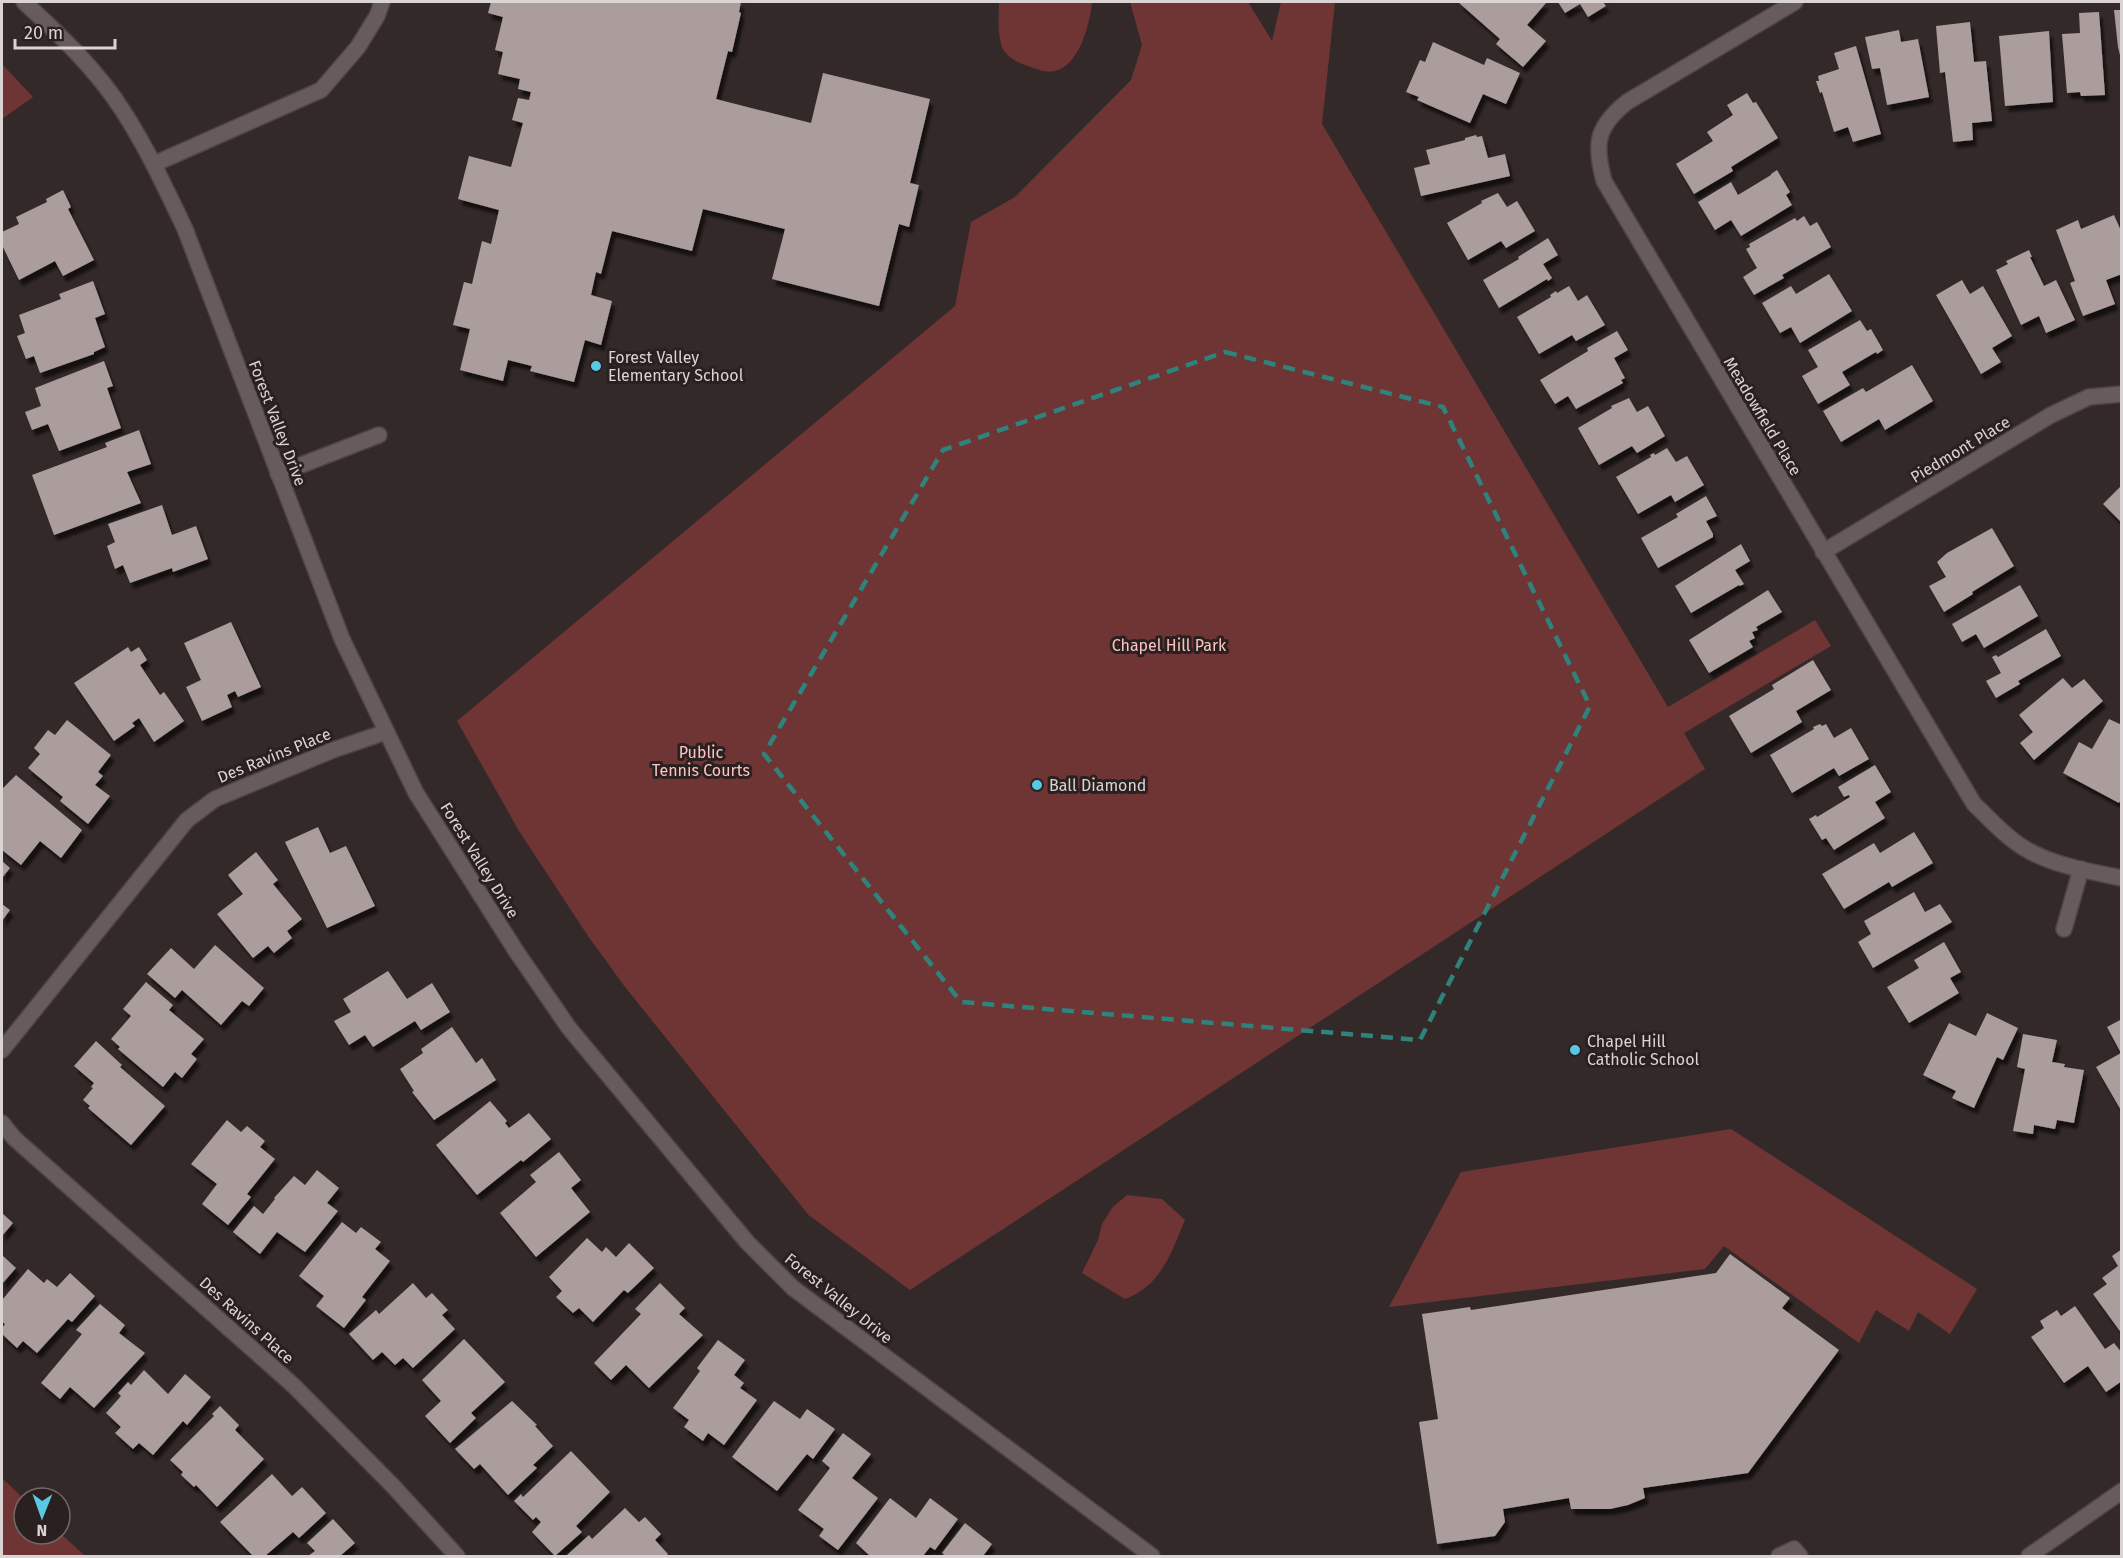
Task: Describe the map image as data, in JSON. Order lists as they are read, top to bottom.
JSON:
{
  "streets": {
    "street": [
      "Meadowfield Place",
      "Forest Valley Drive",
      "Piedmont Place",
      "Des Ravins Place"
    ]
  },
  "crossings": [
    ["Meadowfield Place", "Piedmont Place"],
    ["Forest Valley Drive", "Des Ravins Place"]
  ],
  "parks": ["Chapel Hill Park", "Public Tennis Courts"],
  "places": ["Forest Valley Elementary School", "Ball Diamond", "Chapel Hill Catholic School"],
  "scale_bar": "20 m",
  "north": "bottom"
}
